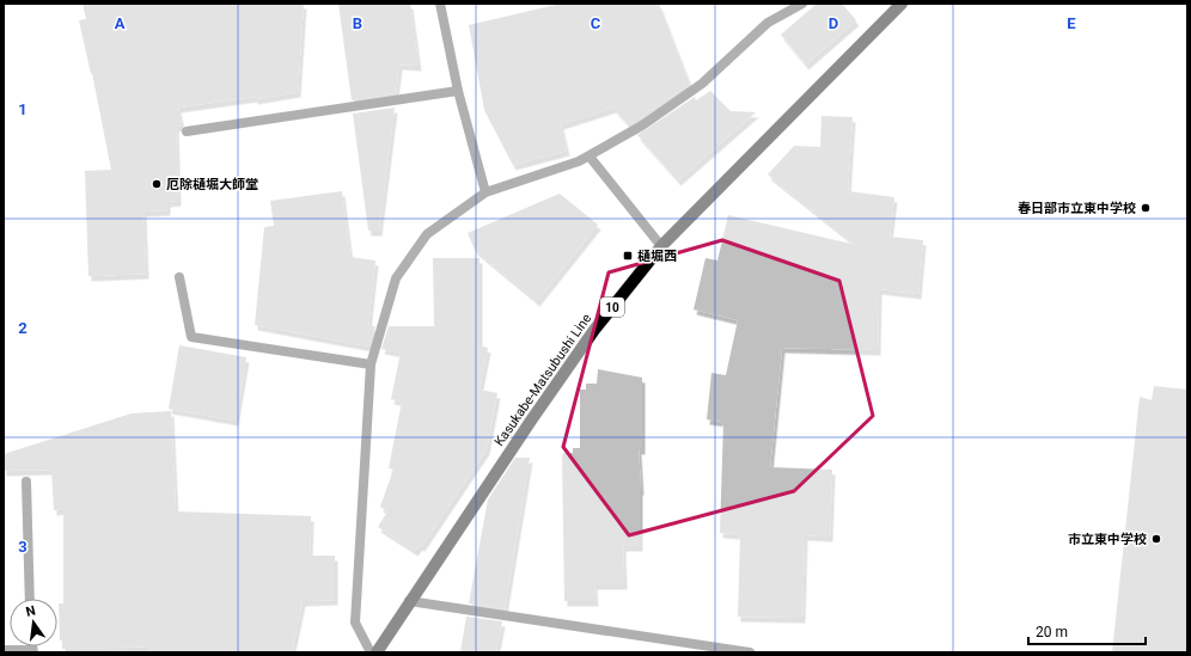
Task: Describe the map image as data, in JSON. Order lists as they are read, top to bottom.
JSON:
{
  "streets": {
    "main road": ["10", "Kasukabe-Matsubushi Line"]
  },
  "places": {
    "other": ["厄除樋堀大師堂", "春日部市立東中学校", "市立東中学校"],
    "transit": ["樋堀西"]
  },
  "scale_bar": "20 m",
  "north": "top",
  "grid": {
    "columns": [
      "A",
      "B",
      "C",
      "D",
      "E"
    ],
    "rows": ["1", "2", "3"]
  }
}
